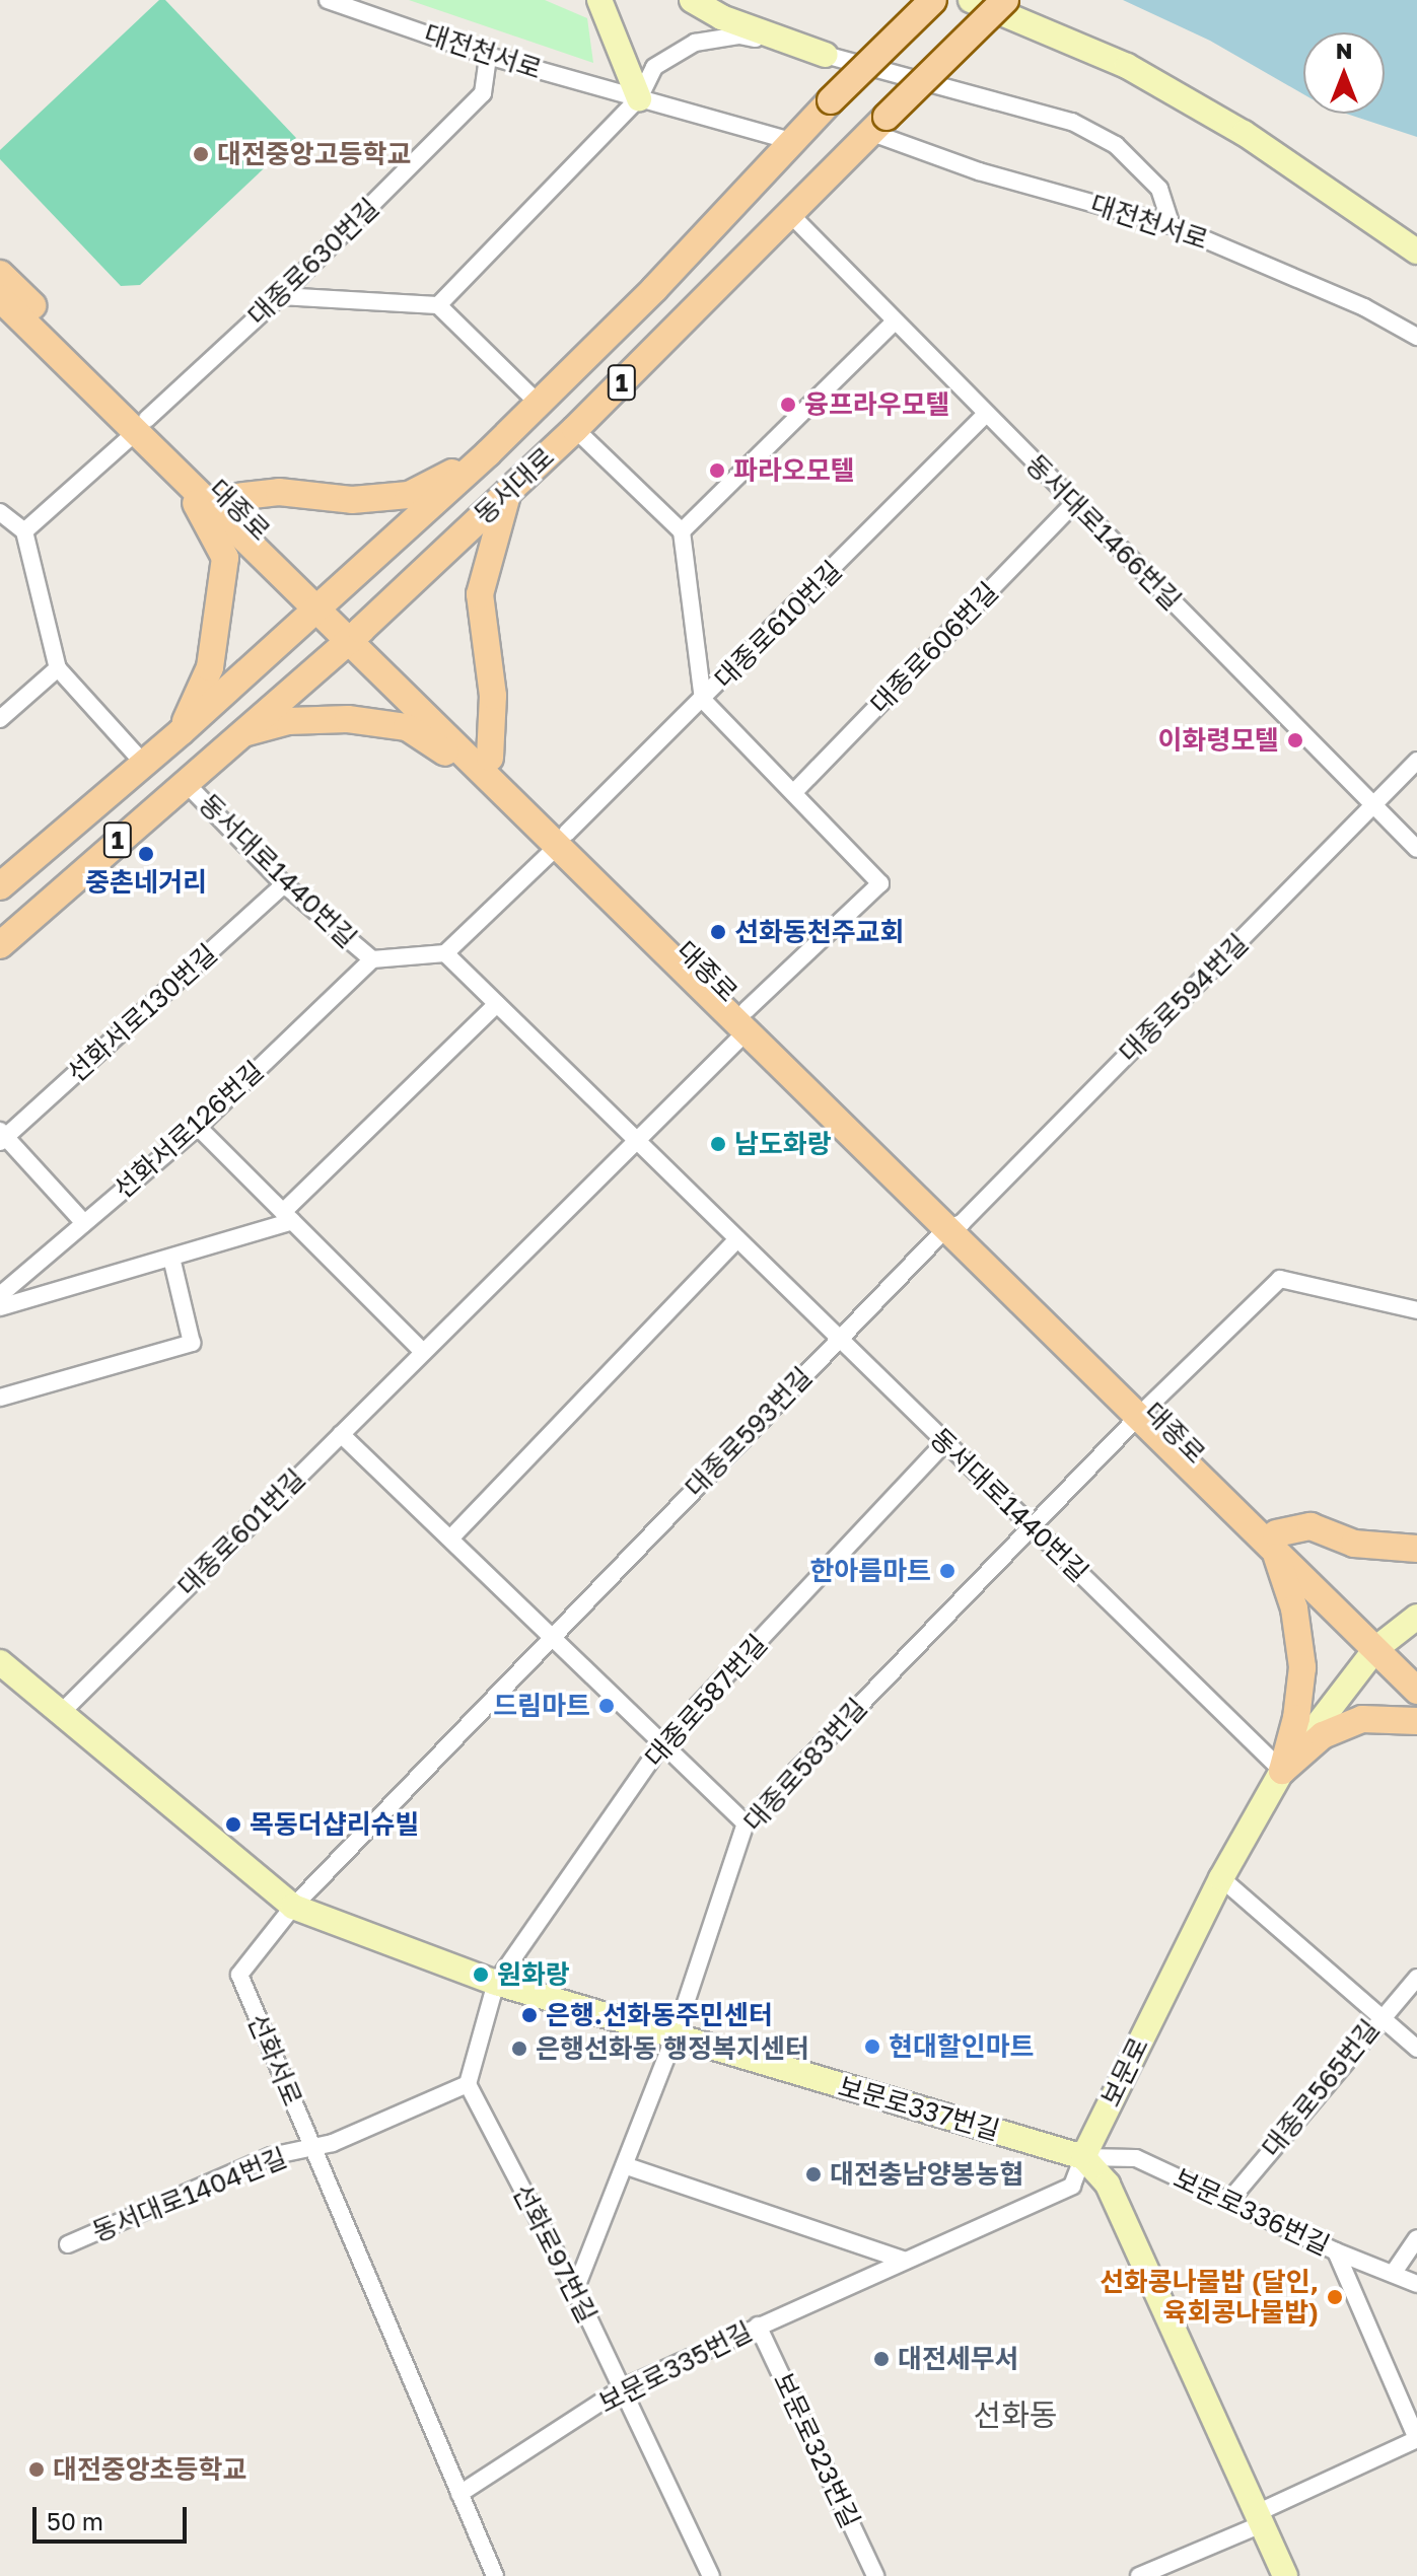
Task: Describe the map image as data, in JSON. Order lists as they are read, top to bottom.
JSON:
{
  "streets": {
    "main road": [
      "1",
      "동서대로",
      "대종로",
      "보문로",
      "보문로337번길"
    ],
    "street": [
      "대전천서로",
      "대종로630번길",
      "동서대로1466번길",
      "대종로610번길",
      "대종로606번길",
      "동서대로1440번길",
      "대종로594번길",
      "선화서로130번길",
      "선화서로126번길",
      "대종로593번길",
      "대종로601번길",
      "대종로587번길",
      "대종로583번길",
      "선화서로",
      "대종로565번길",
      "동서대로1404번길",
      "보문로336번길",
      "선화로97번길",
      "보문로335번길",
      "보문로323번길"
    ]
  },
  "crossings": [
    ["대전천서로", "대종로630번길"],
    ["대전천서로", "동서대로"],
    ["대종로630번길", "대종로"],
    ["동서대로", "대종로"],
    ["동서대로", "동서대로1466번길"],
    ["동서대로", "동서대로1440번길"],
    ["대종로", "대종로610번길"],
    ["대종로", "대종로594번길"],
    ["대종로", "대종로593번길"],
    ["대종로", "대종로601번길"],
    ["대종로", "대종로583번길"],
    ["대종로", "보문로"],
    ["동서대로1466번길", "대종로610번길"],
    ["동서대로1466번길", "대종로606번길"],
    ["동서대로1466번길", "대종로594번길"],
    ["대종로610번길", "동서대로1440번길"],
    ["대종로606번길", "대종로601번길"],
    ["동서대로1440번길", "선화서로130번길"],
    ["동서대로1440번길", "선화서로126번길"],
    ["동서대로1440번길", "대종로593번길"],
    ["동서대로1440번길", "대종로601번길"],
    ["동서대로1440번길", "대종로587번길"],
    ["동서대로1440번길", "대종로583번길"],
    ["동서대로1440번길", "보문로"],
    ["대종로594번길", "대종로593번길"],
    ["대종로593번길", "선화서로"],
    ["대종로593번길", "보문로337번길"],
    ["대종로587번길", "보문로337번길"],
    ["대종로587번길", "선화로97번길"],
    ["대종로583번길", "보문로337번길"],
    ["대종로583번길", "선화로97번길"],
    ["선화서로", "보문로337번길"],
    ["선화서로", "동서대로1404번길"],
    ["선화서로", "보문로335번길"],
    ["보문로", "보문로337번길"],
    ["보문로", "보문로336번길"],
    ["보문로", "보문로335번길"],
    ["대종로565번길", "보문로336번길"],
    ["보문로337번길", "보문로336번길"],
    ["보문로337번길", "보문로335번길"],
    ["보문로336번길", "보문로335번길"],
    ["선화로97번길", "보문로335번길"],
    ["보문로335번길", "보문로323번길"]
  ],
  "districts": ["선화동"],
  "places": [
    "대전중앙고등학교",
    "융프라우모텔",
    "파라오모텔",
    "이화령모텔",
    "중촌네거리",
    "선화동천주교회",
    "남도화랑",
    "한아름마트",
    "드림마트",
    "목동더샵리슈빌",
    "원화랑",
    "은행.선화동주민센터",
    "현대할인마트",
    "은행선화동 행정복지센터",
    "대전충남양봉농협",
    "선화콩나물밥 (달인, 육회콩나물밥)",
    "대전세무서",
    "대전중앙초등학교"
  ],
  "scale_bar": "50 m",
  "north": "top"
}
